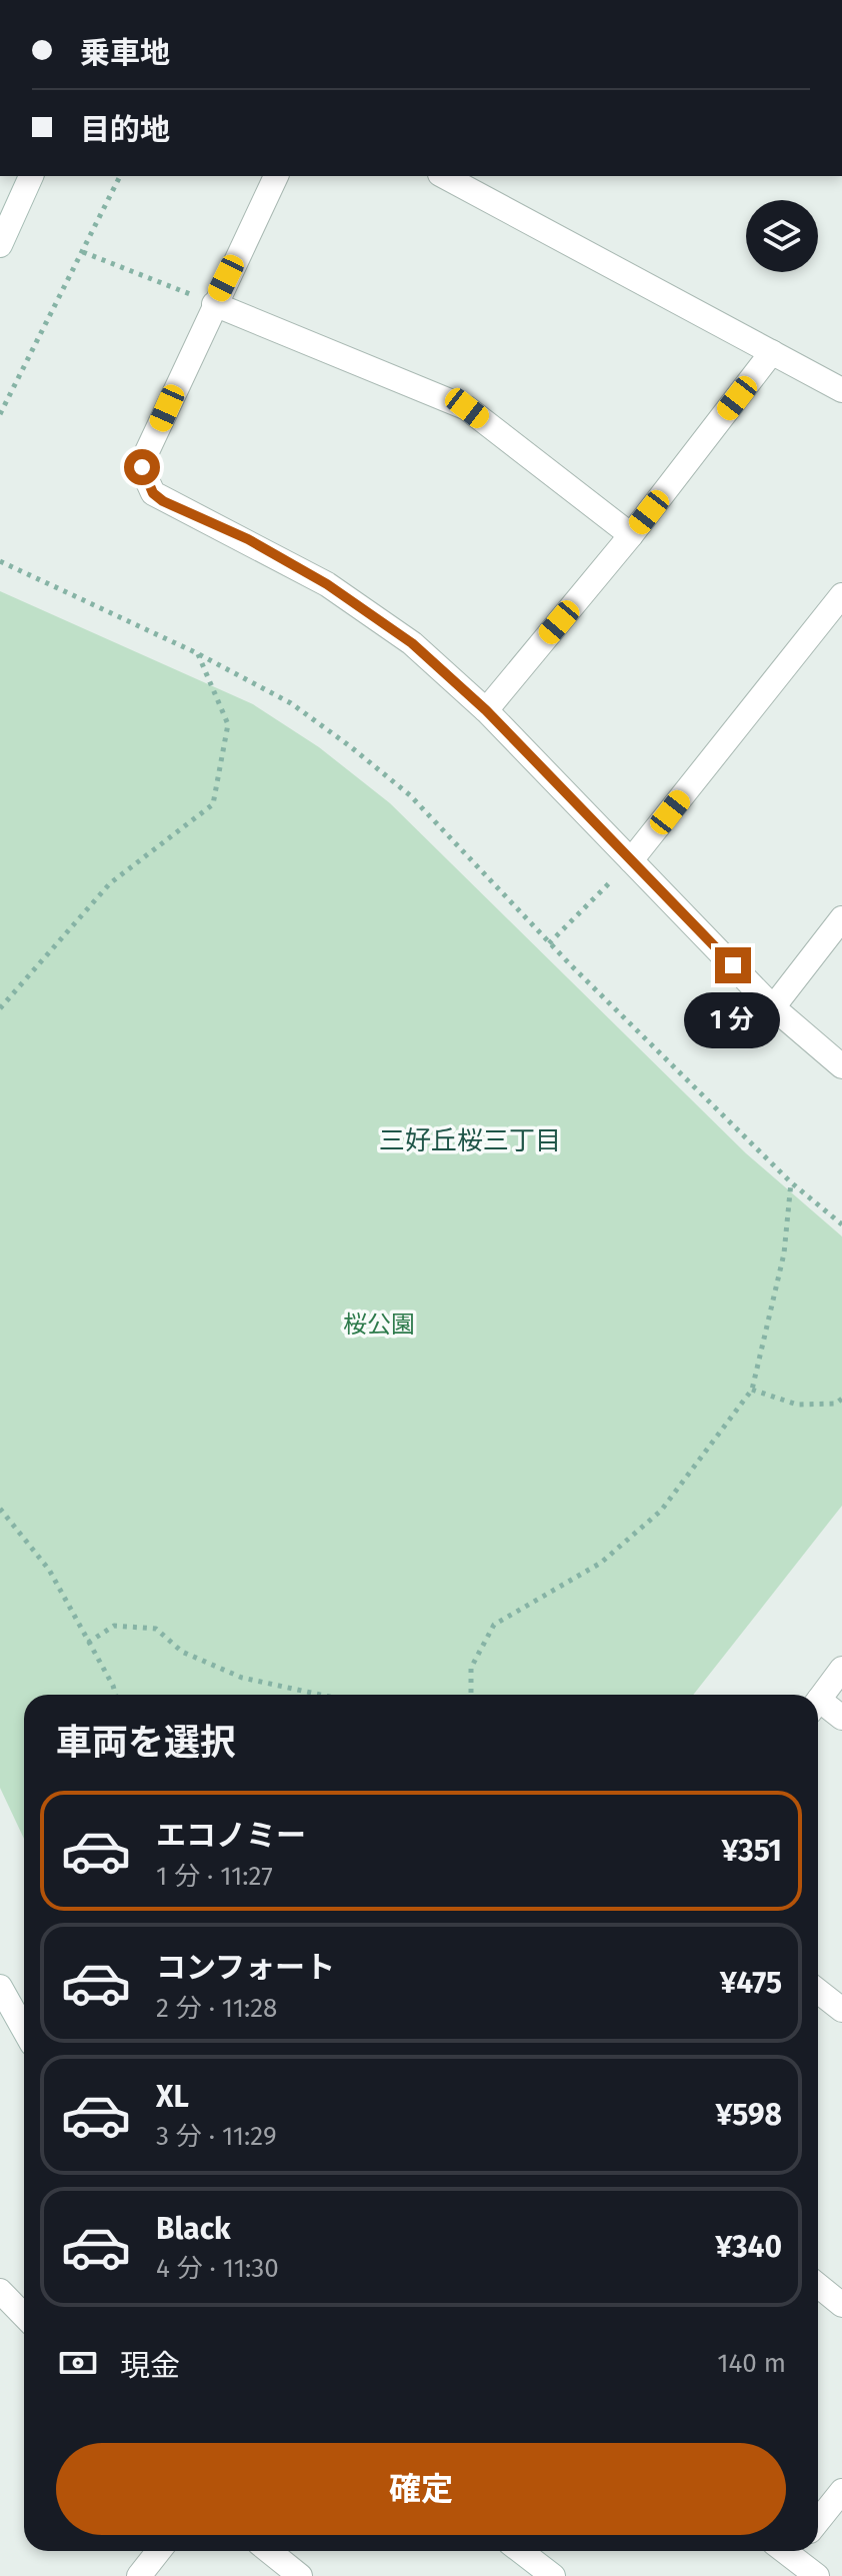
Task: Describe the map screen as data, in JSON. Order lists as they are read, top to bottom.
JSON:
{
  "districts": ["三好丘桜三丁目"],
  "parks": ["桜公園"],
  "page": {
    "banner": ["乗車地", "目的地"],
    "bubble": "1 分",
    "heading": "車両を選択",
    "list": [
      {
        "name": "エコノミー",
        "note": "1 分 · 11:27",
        "value": "¥351"
      },
      {
        "name": "コンフォート",
        "note": "2 分 · 11:28",
        "value": "¥475"
      },
      {
        "name": "XL",
        "note": "3 分 · 11:29",
        "value": "¥598"
      },
      {
        "name": "Black",
        "note": "4 分 · 11:30",
        "value": "¥340"
      }
    ],
    "pay": ["現金", "140 m"],
    "buttons": "確定"
  }
}
